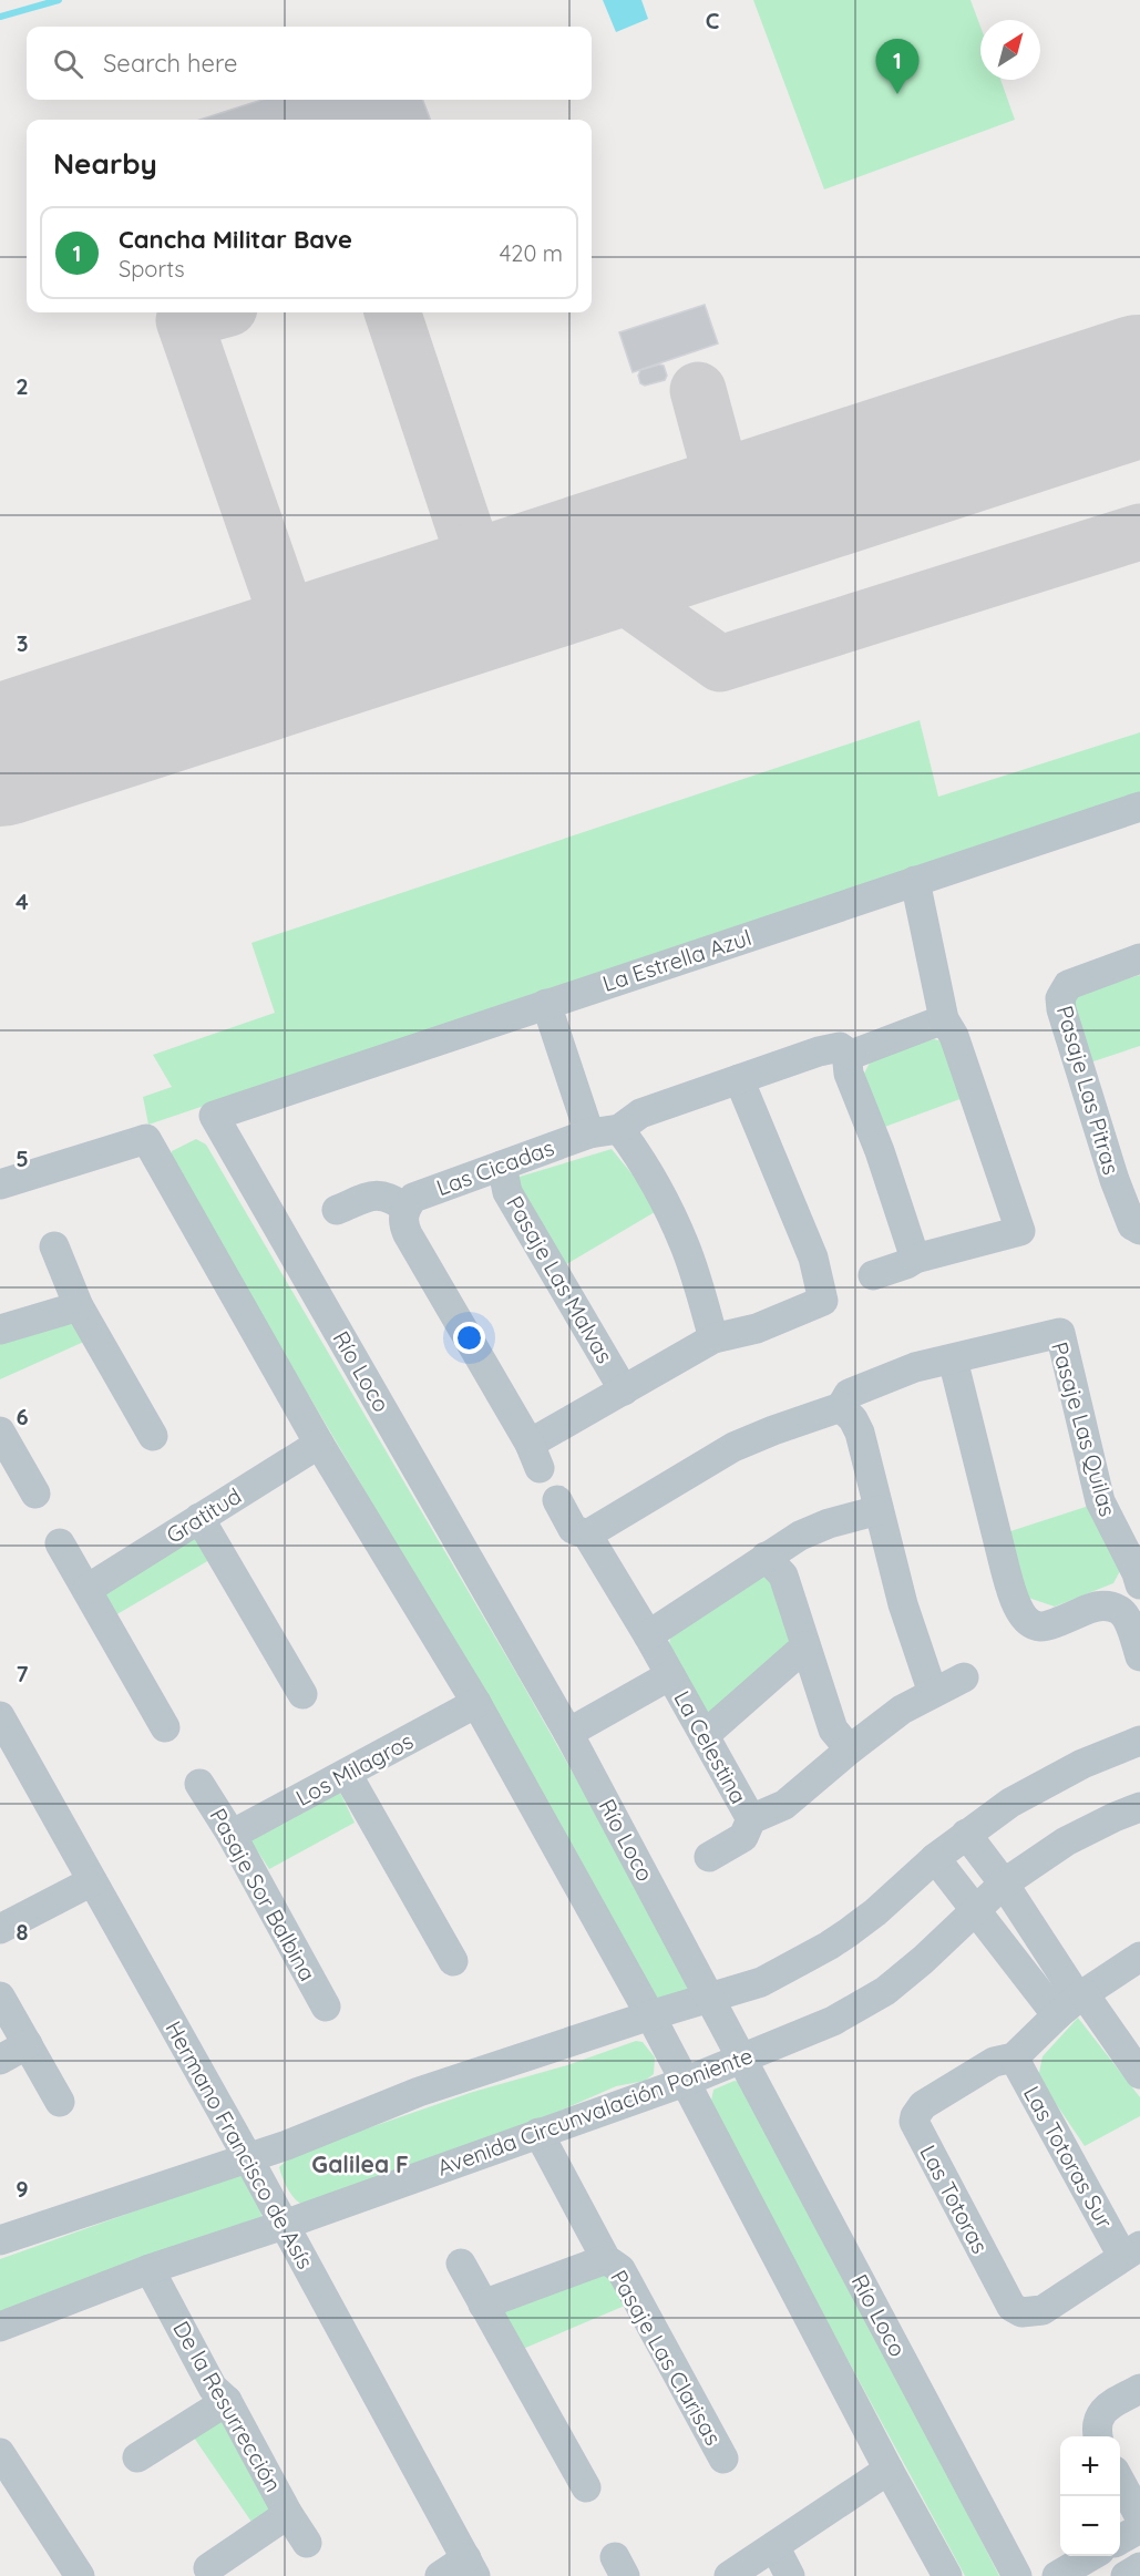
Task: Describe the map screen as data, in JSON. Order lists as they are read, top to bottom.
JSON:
{
  "streets": {
    "street": [
      "La Estrella Azul",
      "Pasaje Las Pitras",
      "Las Cicadas",
      "Pasaje Las Malvas",
      "Río Loco",
      "Pasaje Las Quilas",
      "Gratitud",
      "La Celestina",
      "Los Milagros",
      "Pasaje Sor Balbina",
      "Avenida Circunvalación Poniente",
      "Hermano Francisco de Asís",
      "Las Totoras Sur",
      "Las Totoras",
      "Pasaje Las Clarisas",
      "De la Resurrección"
    ]
  },
  "crossings": [
    ["La Estrella Azul", "Río Loco"],
    ["Las Cicadas", "Pasaje Las Malvas"],
    ["Río Loco", "La Celestina"],
    ["Río Loco", "Avenida Circunvalación Poniente"],
    ["Los Milagros", "Pasaje Sor Balbina"],
    ["Avenida Circunvalación Poniente", "Hermano Francisco de Asís"],
    ["Avenida Circunvalación Poniente", "Pasaje Las Clarisas"],
    ["Avenida Circunvalación Poniente", "De la Resurrección"],
    ["Las Totoras Sur", "Las Totoras"]
  ],
  "districts": ["Galilea F"],
  "north": "top right",
  "page": {
    "search": "Search here",
    "pins": "1",
    "heading": "Nearby",
    "list": [
      {
        "mark": "1",
        "name": "Cancha Militar Bave",
        "note": "Sports",
        "value": "420 m"
      }
    ],
    "map_buttons": ["+", "−"]
  },
  "grid": {
    "columns": ["C"],
    "rows": [
      "2",
      "3",
      "4",
      "5",
      "6",
      "7",
      "8",
      "9"
    ]
  }
}
